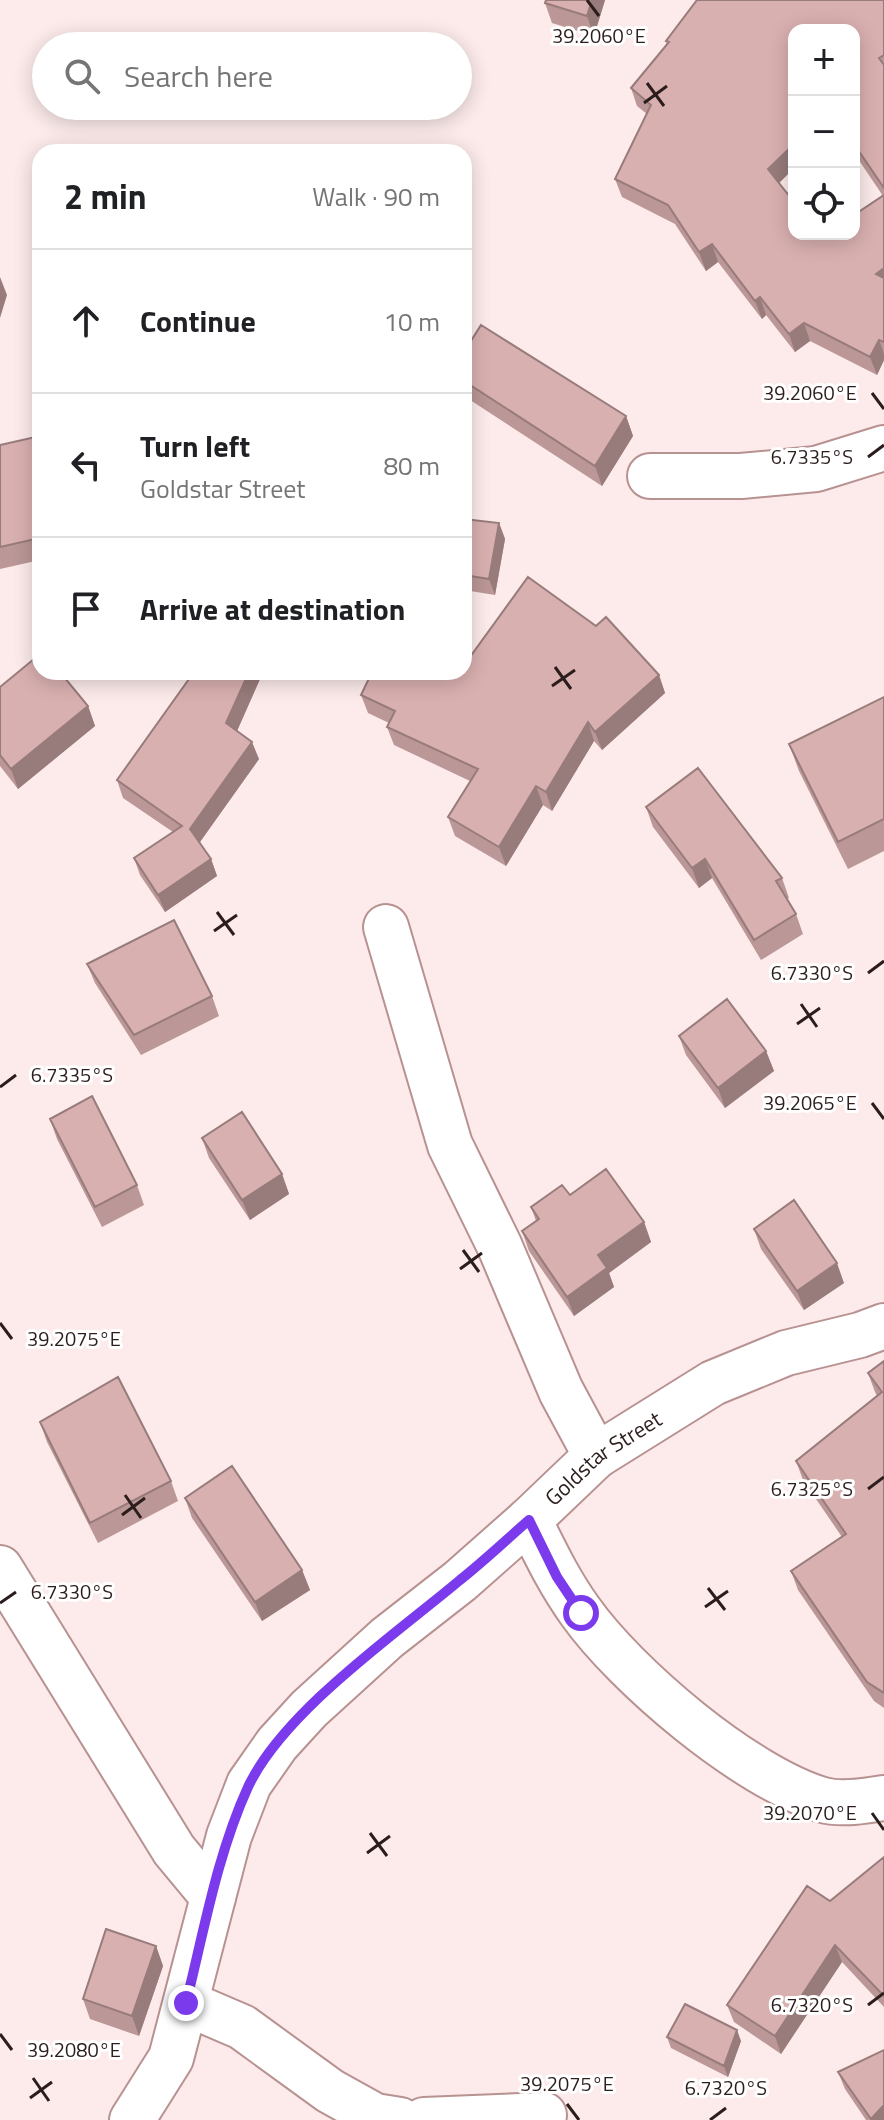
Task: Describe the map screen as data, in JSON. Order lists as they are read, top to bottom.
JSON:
{
  "streets": {
    "street": ["Goldstar Street"]
  },
  "page": {
    "map_buttons": ["+", "−"],
    "search": "Search here",
    "heading": ["2 min", "Walk · 90 m"],
    "list": [
      ["Continue", "10 m"],
      ["Turn left", "Goldstar Street", "80 m"],
      "Arrive at destination"
    ]
  },
  "coordinates": [
    "39.2060°E",
    "6.7335°S",
    "6.7330°S",
    "39.2065°E",
    "39.2075°E",
    "6.7325°S",
    "39.2070°E",
    "6.7320°S",
    "39.2080°E"
  ]
}
